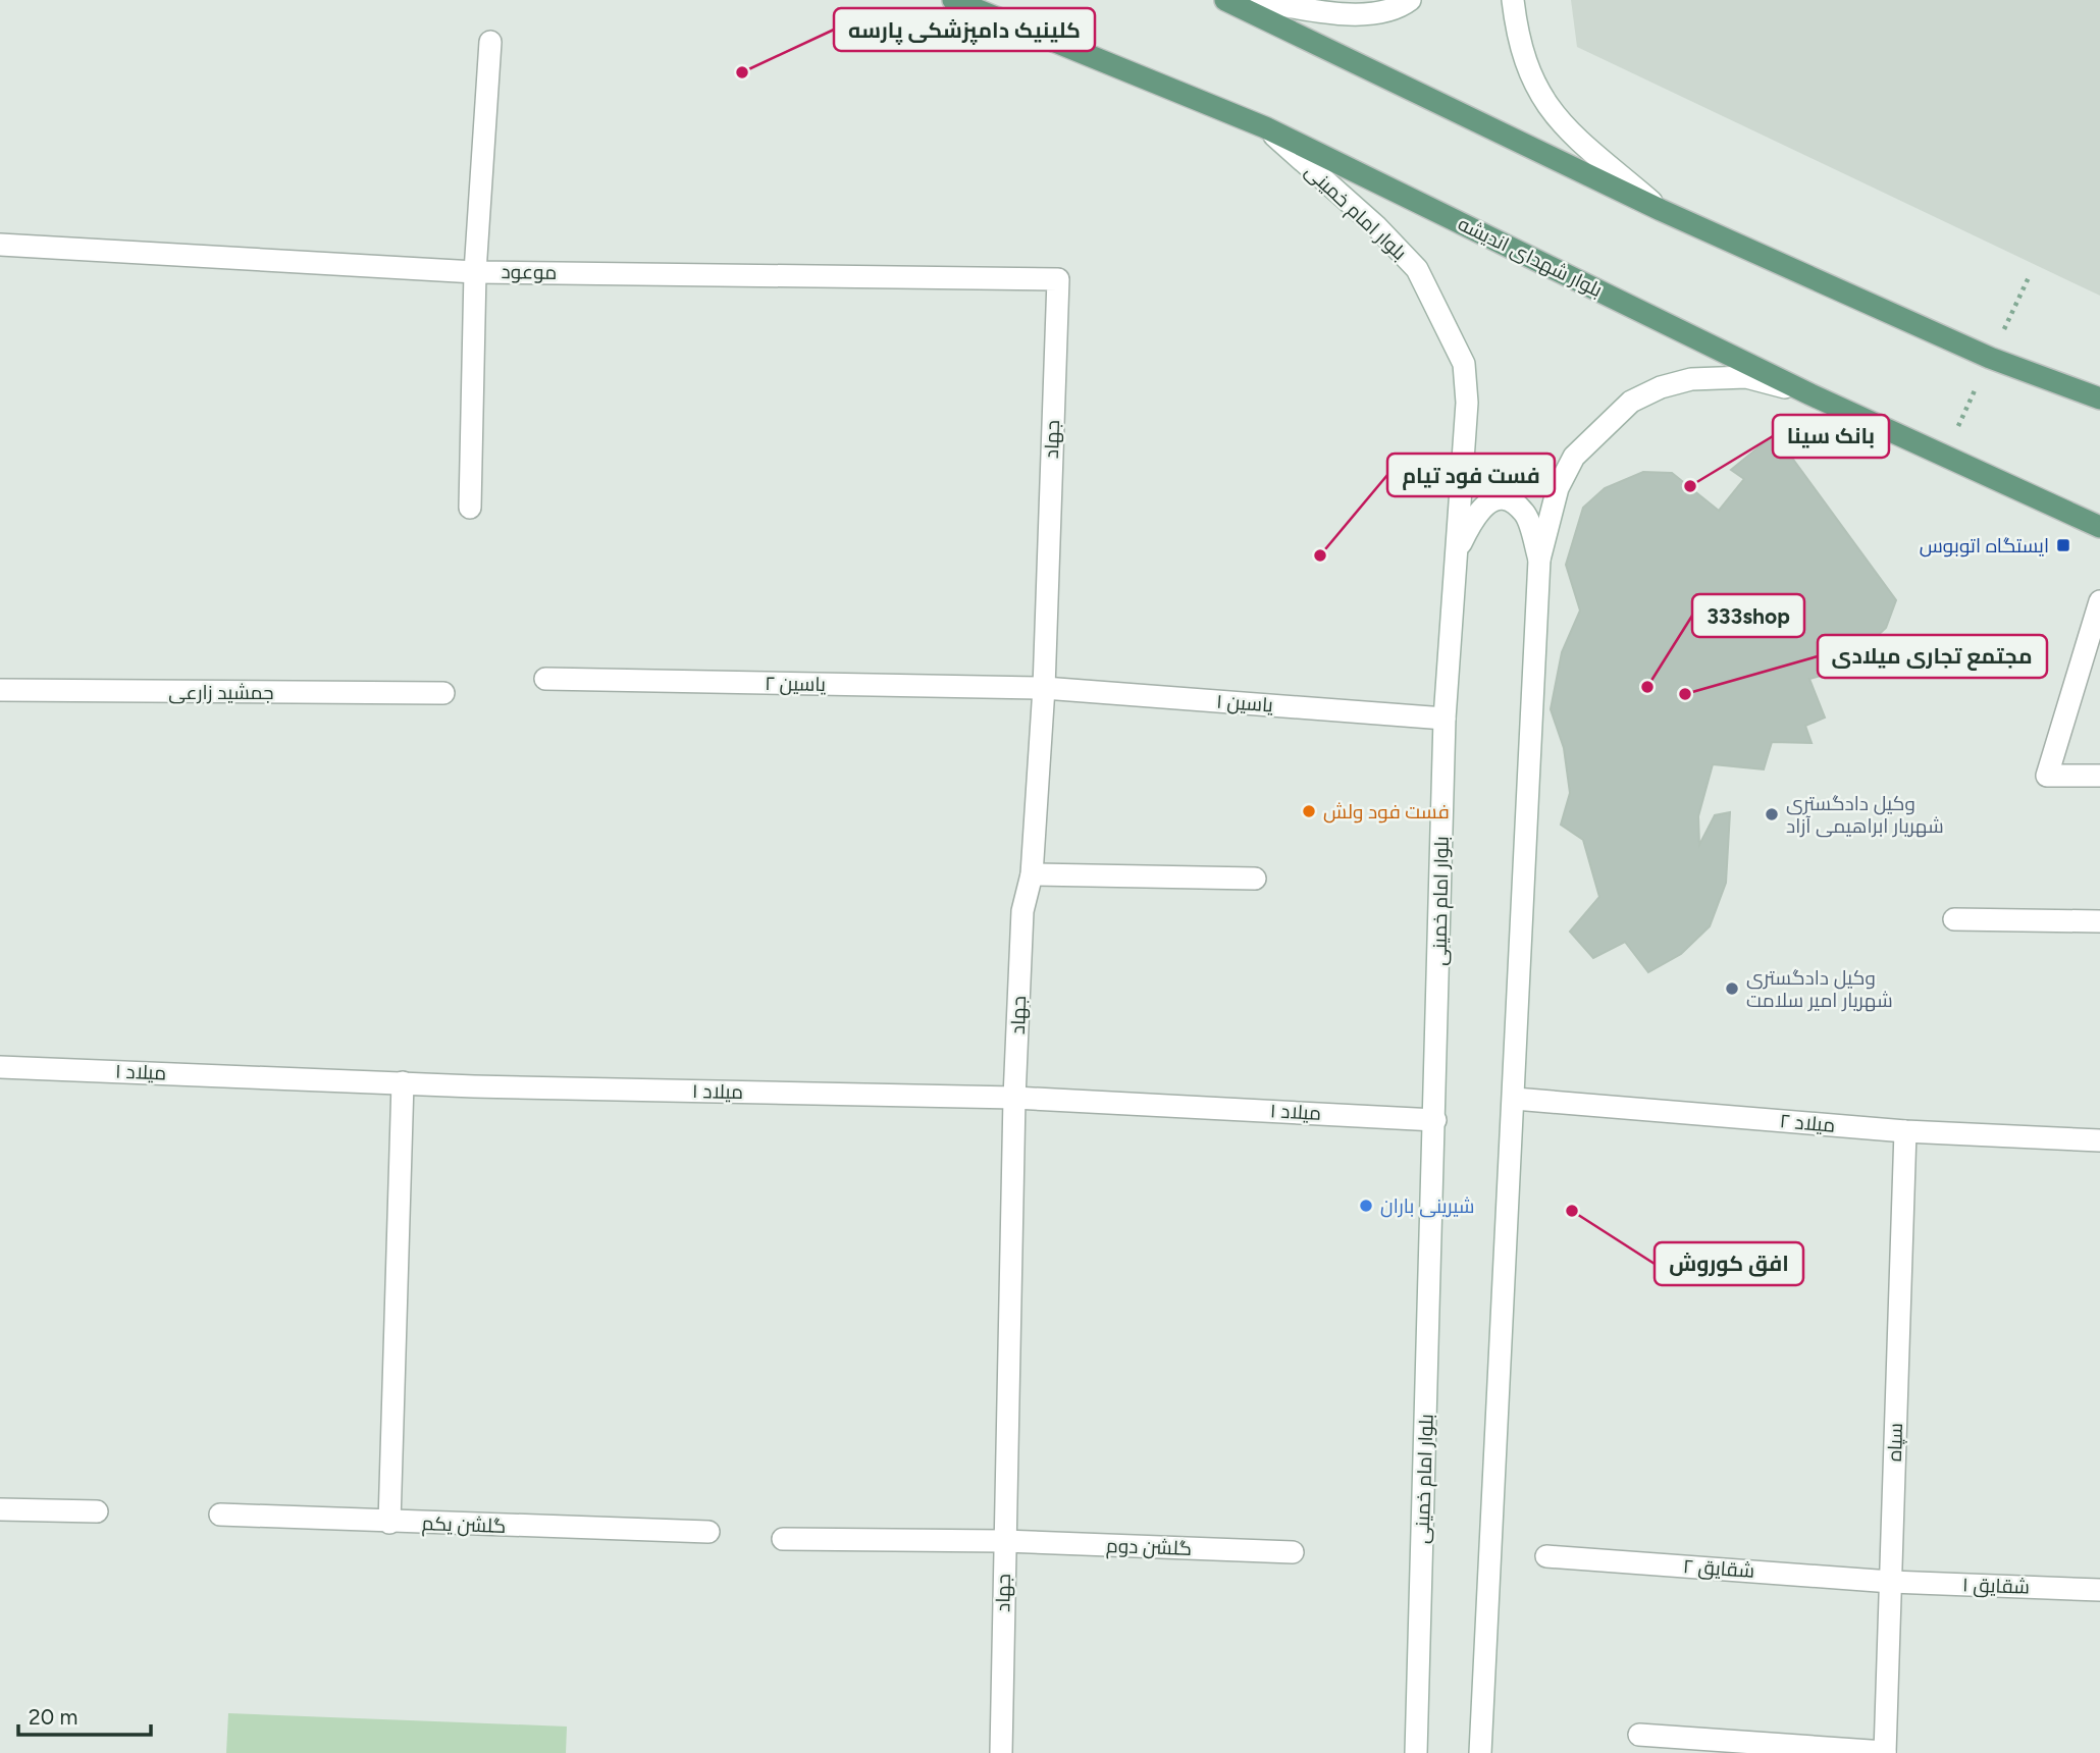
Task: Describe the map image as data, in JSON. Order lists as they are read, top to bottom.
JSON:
{
  "streets": {
    "main road": ["بلوار شهدای اندیشه"],
    "street": [
      "بلوار امام خمینی",
      "موعود",
      "جهاد",
      "یاسین ۲",
      "جمشید زارعی",
      "یاسین ۱",
      "میلاد ۱",
      "میلاد ۲",
      "سپاه",
      "گلشن یکم",
      "گلشن دوم",
      "شقایق ۲",
      "شقایق ۱"
    ]
  },
  "crossings": [
    ["بلوار امام خمینی", "بلوار شهدای اندیشه"],
    ["بلوار امام خمینی", "یاسین ۱"],
    ["بلوار امام خمینی", "میلاد ۱"],
    ["موعود", "جهاد"],
    ["جهاد", "یاسین ۲"],
    ["جهاد", "یاسین ۱"],
    ["جهاد", "میلاد ۱"],
    ["جهاد", "گلشن دوم"],
    ["یاسین ۲", "یاسین ۱"],
    ["میلاد ۲", "سپاه"],
    ["سپاه", "شقایق ۲"],
    ["سپاه", "شقایق ۱"],
    ["شقایق ۲", "شقایق ۱"]
  ],
  "places": {
    "other": [
      "کلینیک دامپزشکی پارسه",
      "بانک سینا",
      "فست فود تیام",
      "333shop",
      "مجتمع تجاری میلادی",
      "فست فود ولش",
      "وکیل دادگستری شهریار ابراهیمی آزاد",
      "وکیل دادگستری شهریار امیر سلامت",
      "شیرینی باران",
      "افق کوروش"
    ],
    "transit": ["ایستگاه اتوبوس"]
  },
  "scale_bar": "20 m"
}
